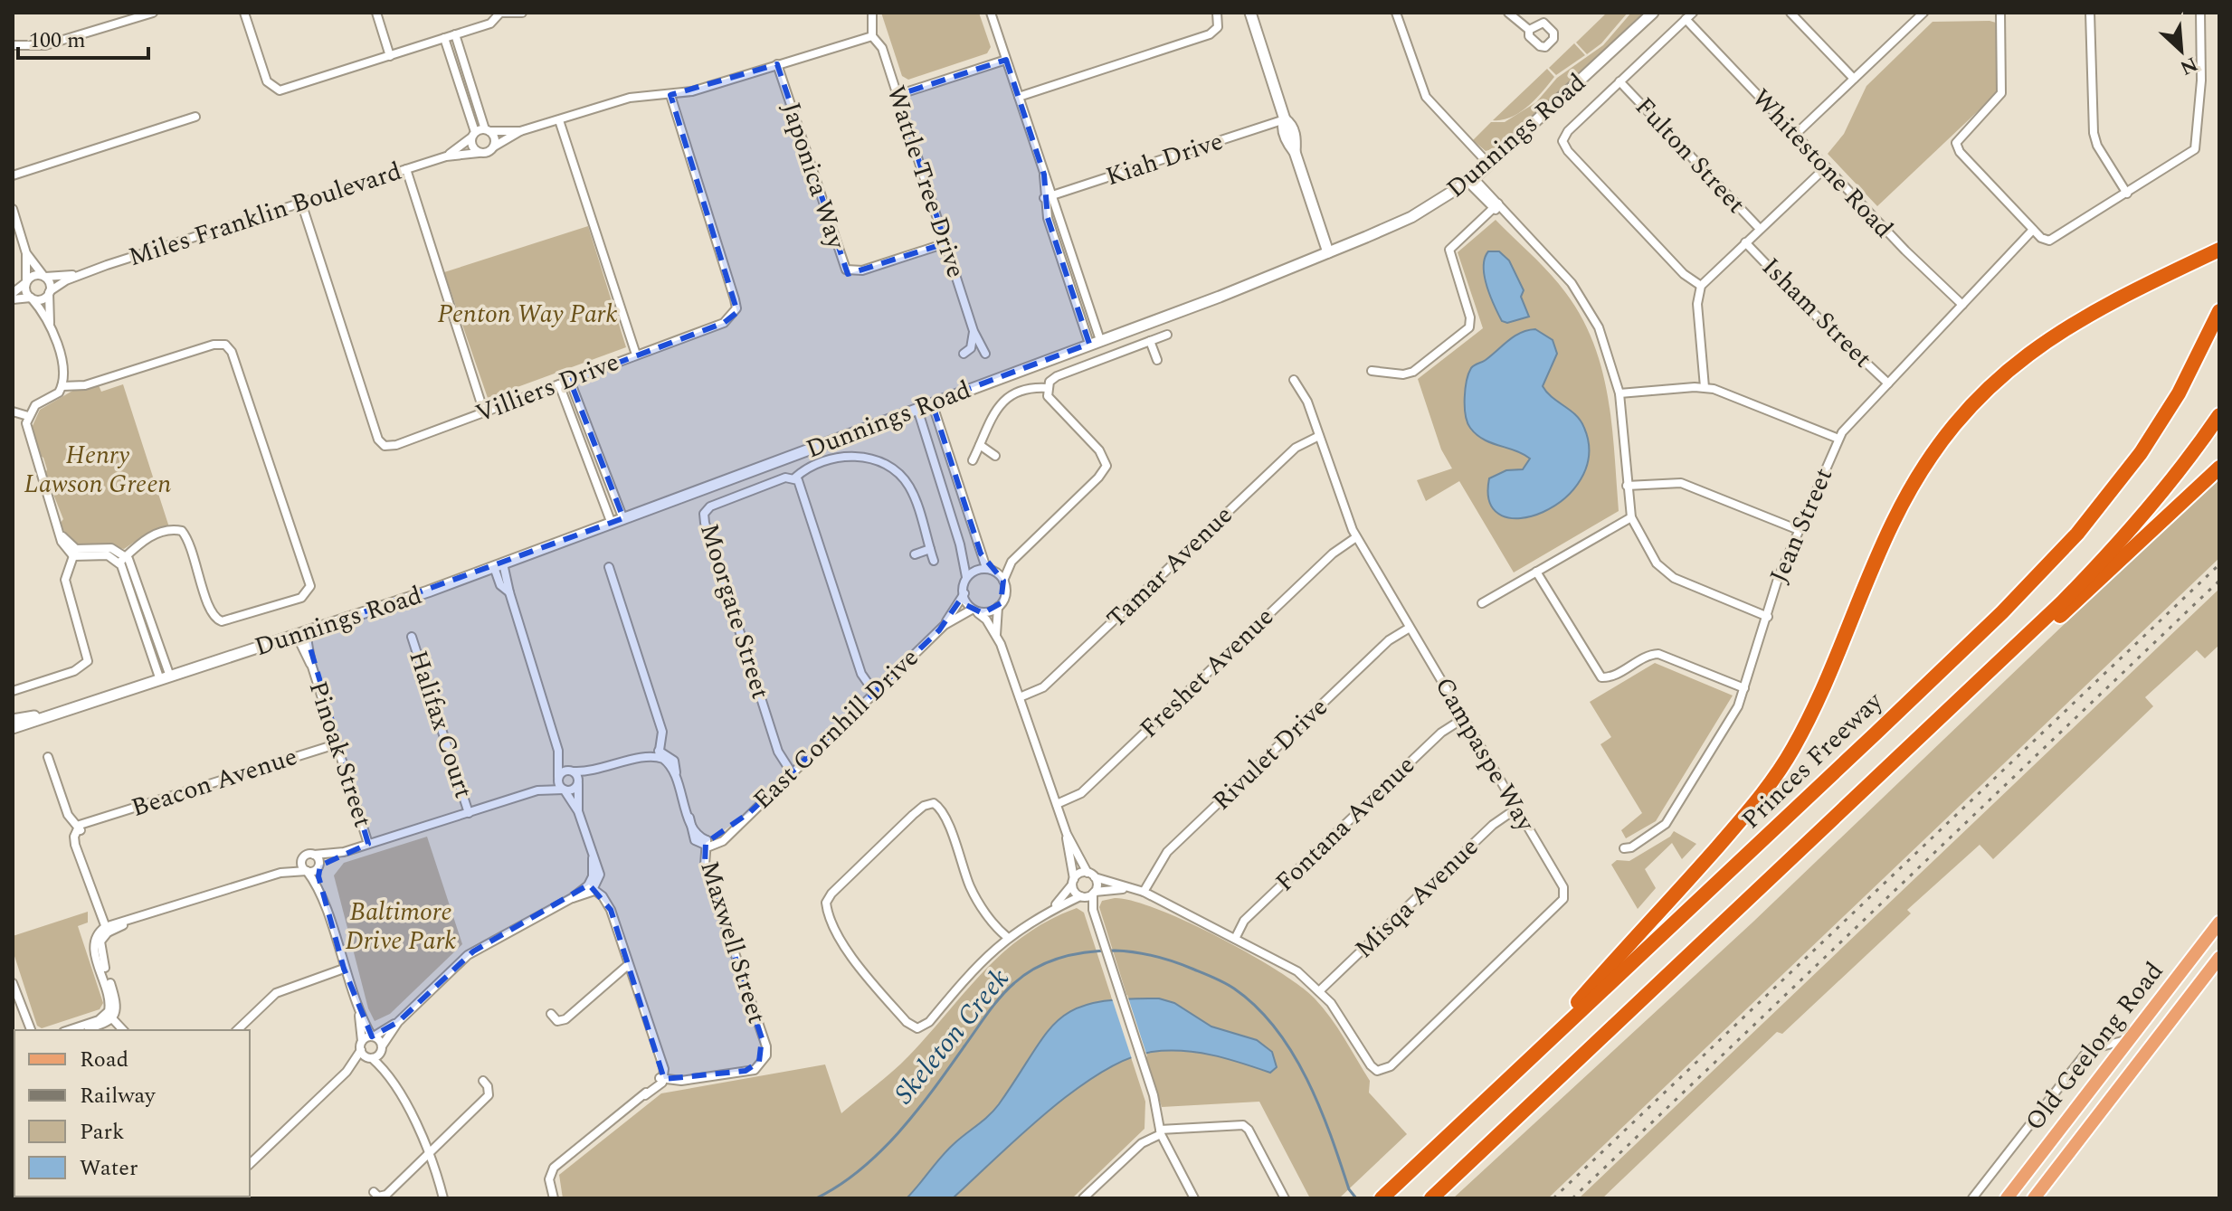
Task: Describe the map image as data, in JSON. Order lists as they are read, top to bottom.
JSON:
{
  "streets": {
    "highway": ["Princes Freeway"],
    "main road": ["Old Geelong Road"],
    "street": [
      "Dunnings Road",
      "Fulton Street",
      "Kiah Drive",
      "Whitestone Road",
      "Japonica Way",
      "Wattle Tree Drive",
      "Miles Franklin Boulevard",
      "Isham Street",
      "Villiers Drive",
      "Jean Street",
      "Tamar Avenue",
      "Moorgate Street",
      "Freshet Avenue",
      "Halifax Court",
      "East Cornhill Drive",
      "Pinoak Street",
      "Rivulet Drive",
      "Campaspe Way",
      "Beacon Avenue",
      "Fontana Avenue",
      "Misqa Avenue",
      "Maxwell Street"
    ]
  },
  "crossings": [
    ["Dunnings Road", "Pinoak Street"],
    ["Whitestone Road", "Jean Street"],
    ["Japonica Way", "Wattle Tree Drive"],
    ["Miles Franklin Boulevard", "Villiers Drive"],
    ["Isham Street", "Jean Street"],
    ["Tamar Avenue", "Campaspe Way"],
    ["Moorgate Street", "East Cornhill Drive"],
    ["Freshet Avenue", "Campaspe Way"],
    ["East Cornhill Drive", "Maxwell Street"],
    ["Pinoak Street", "Beacon Avenue"],
    ["Rivulet Drive", "Campaspe Way"],
    ["Campaspe Way", "Fontana Avenue"],
    ["Campaspe Way", "Misqa Avenue"]
  ],
  "water": ["Skeleton Creek"],
  "parks": ["Penton Way Park", "Henry Lawson Green", "Baltimore Drive Park"],
  "legend": [
    "Road",
    "Railway",
    "Park",
    "Water"
  ],
  "scale_bar": "100 m",
  "north": "bottom right"
}
